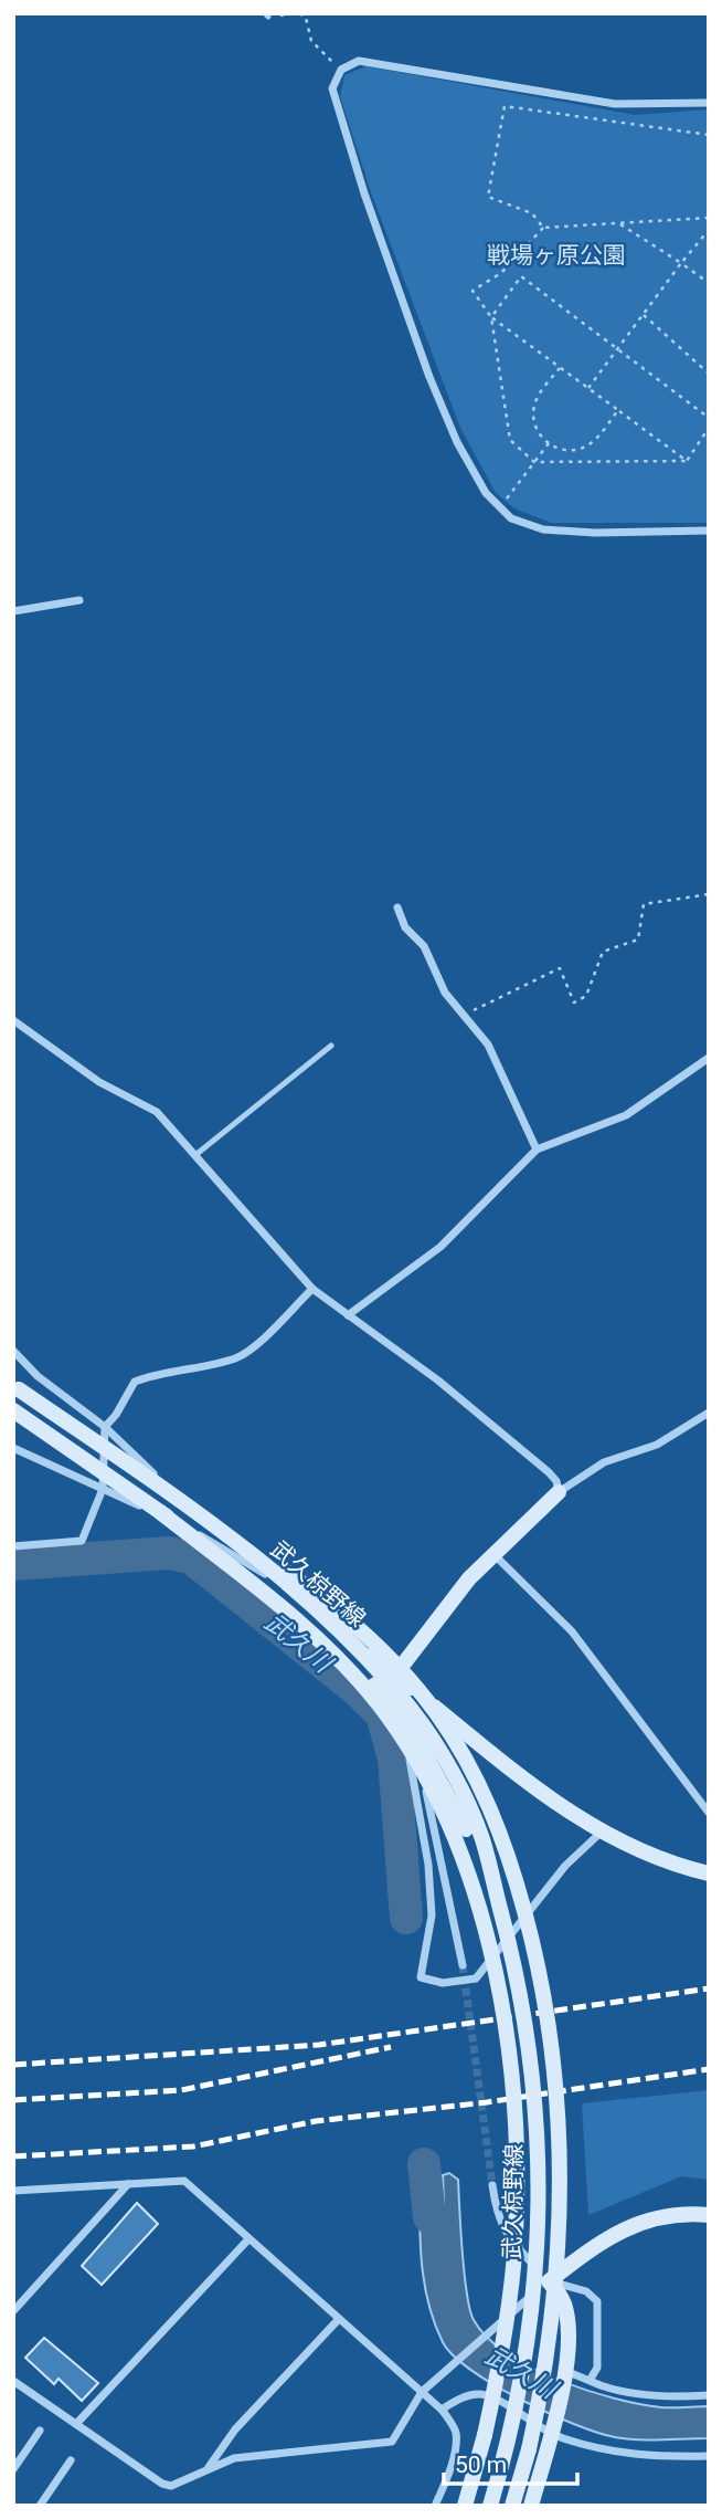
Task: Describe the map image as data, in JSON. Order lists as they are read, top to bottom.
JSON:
{
  "streets": {
    "main road": ["武久椋野線"]
  },
  "water": ["武久川"],
  "parks": ["戦場ヶ原公園"],
  "scale_bar": "50 m"
}
